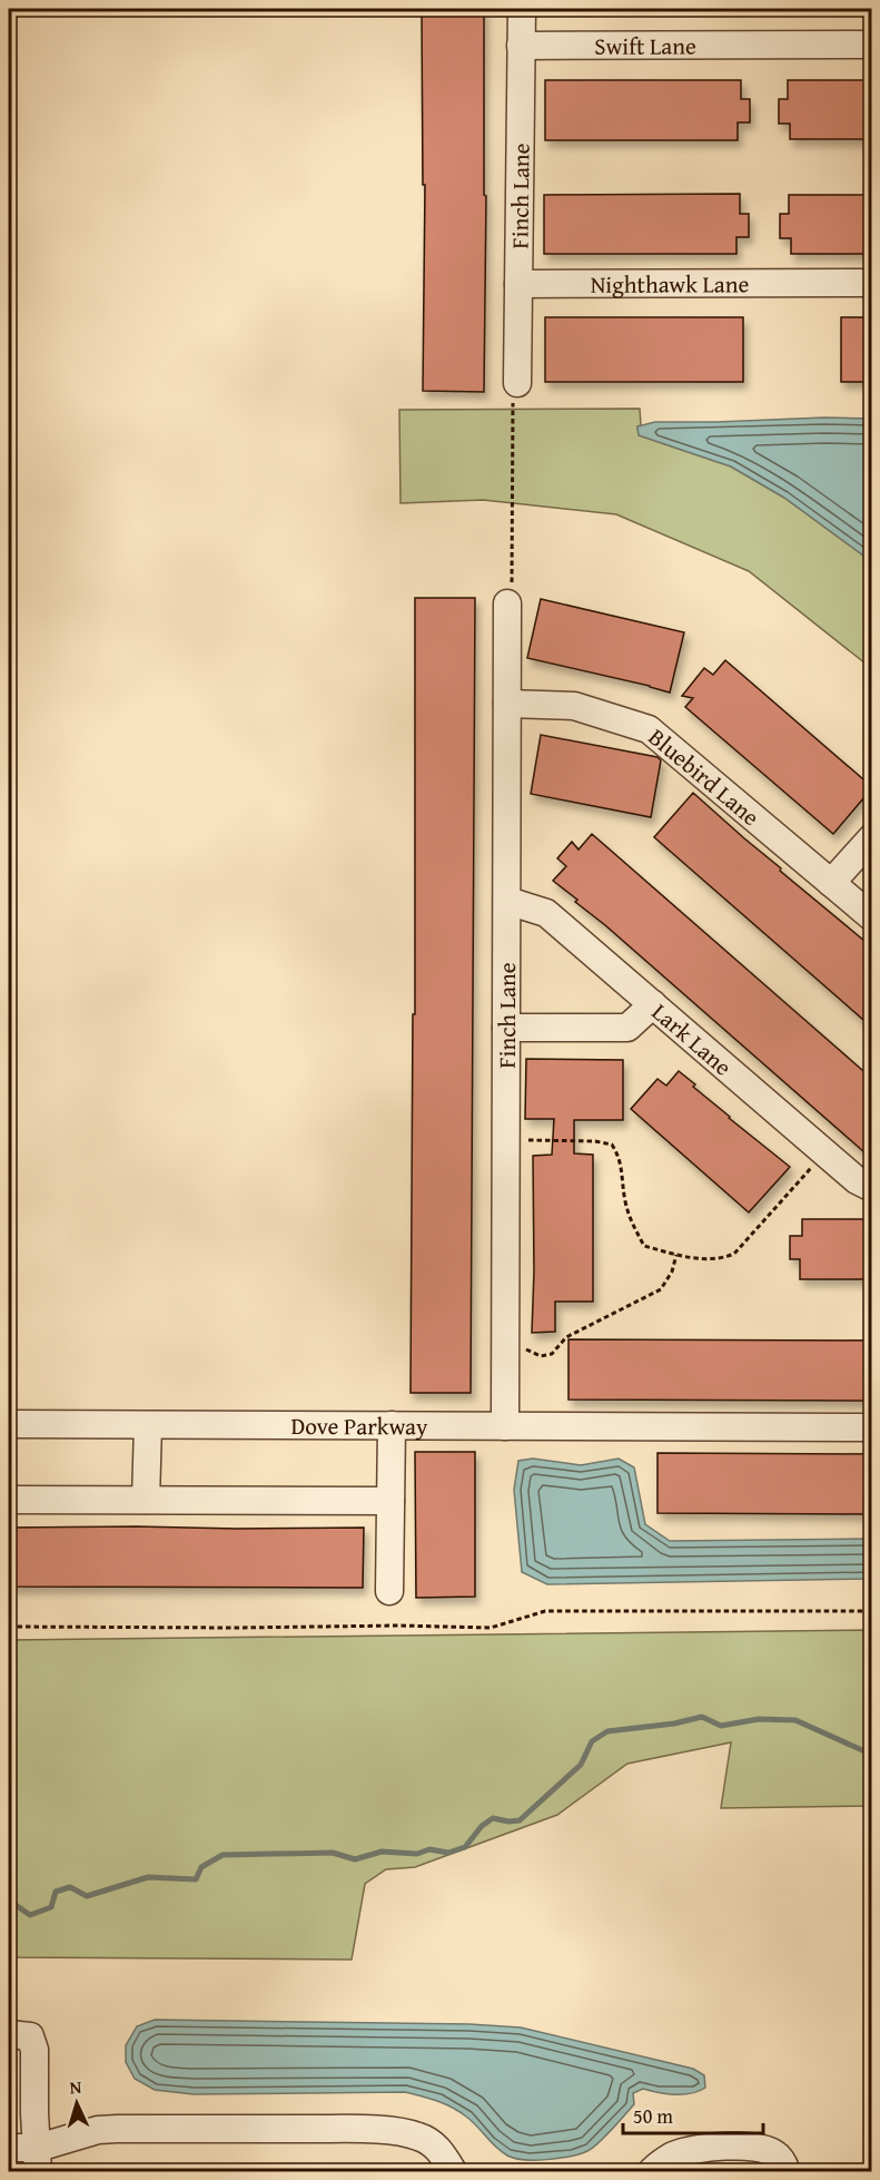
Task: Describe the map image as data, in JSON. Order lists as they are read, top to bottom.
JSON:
{
  "streets": {
    "street": [
      "Swift Lane",
      "Finch Lane",
      "Nighthawk Lane",
      "Bluebird Lane",
      "Lark Lane",
      "Dove Parkway"
    ]
  },
  "crossings": [
    ["Swift Lane", "Finch Lane"],
    ["Finch Lane", "Nighthawk Lane"],
    ["Finch Lane", "Bluebird Lane"],
    ["Finch Lane", "Lark Lane"],
    ["Finch Lane", "Dove Parkway"]
  ],
  "scale_bar": "50 m",
  "north": "top"
}
